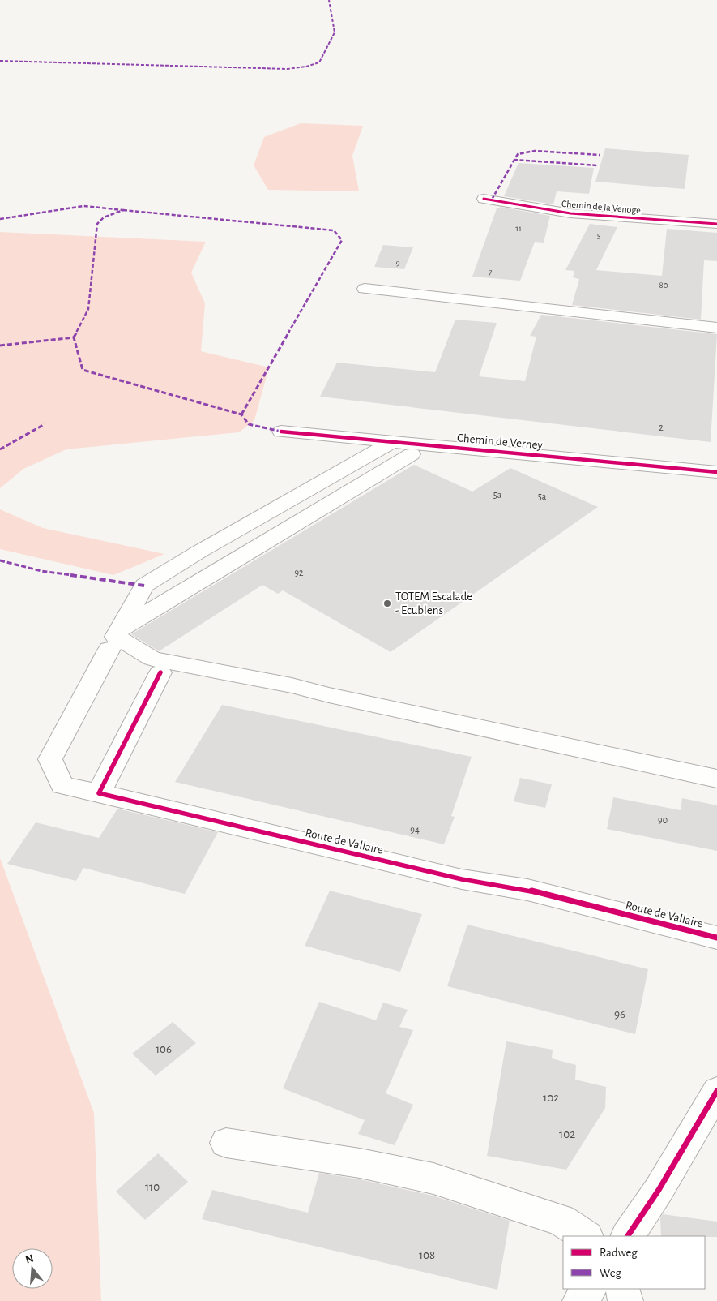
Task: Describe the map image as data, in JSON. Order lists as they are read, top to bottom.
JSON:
{
  "streets": {
    "street": ["Chemin de la Venoge", "Chemin de Verney", "Route de Vallaire"]
  },
  "places": ["TOTEM Escalade - Ecublens"],
  "house_numbers": [
    "11",
    "5",
    "9",
    "7",
    "80",
    "2",
    "5a",
    "5a",
    "92",
    "90",
    "94",
    "96",
    "106",
    "102",
    "102",
    "110",
    "108"
  ],
  "legend": ["Radweg", "Weg"],
  "north": "top"
}
